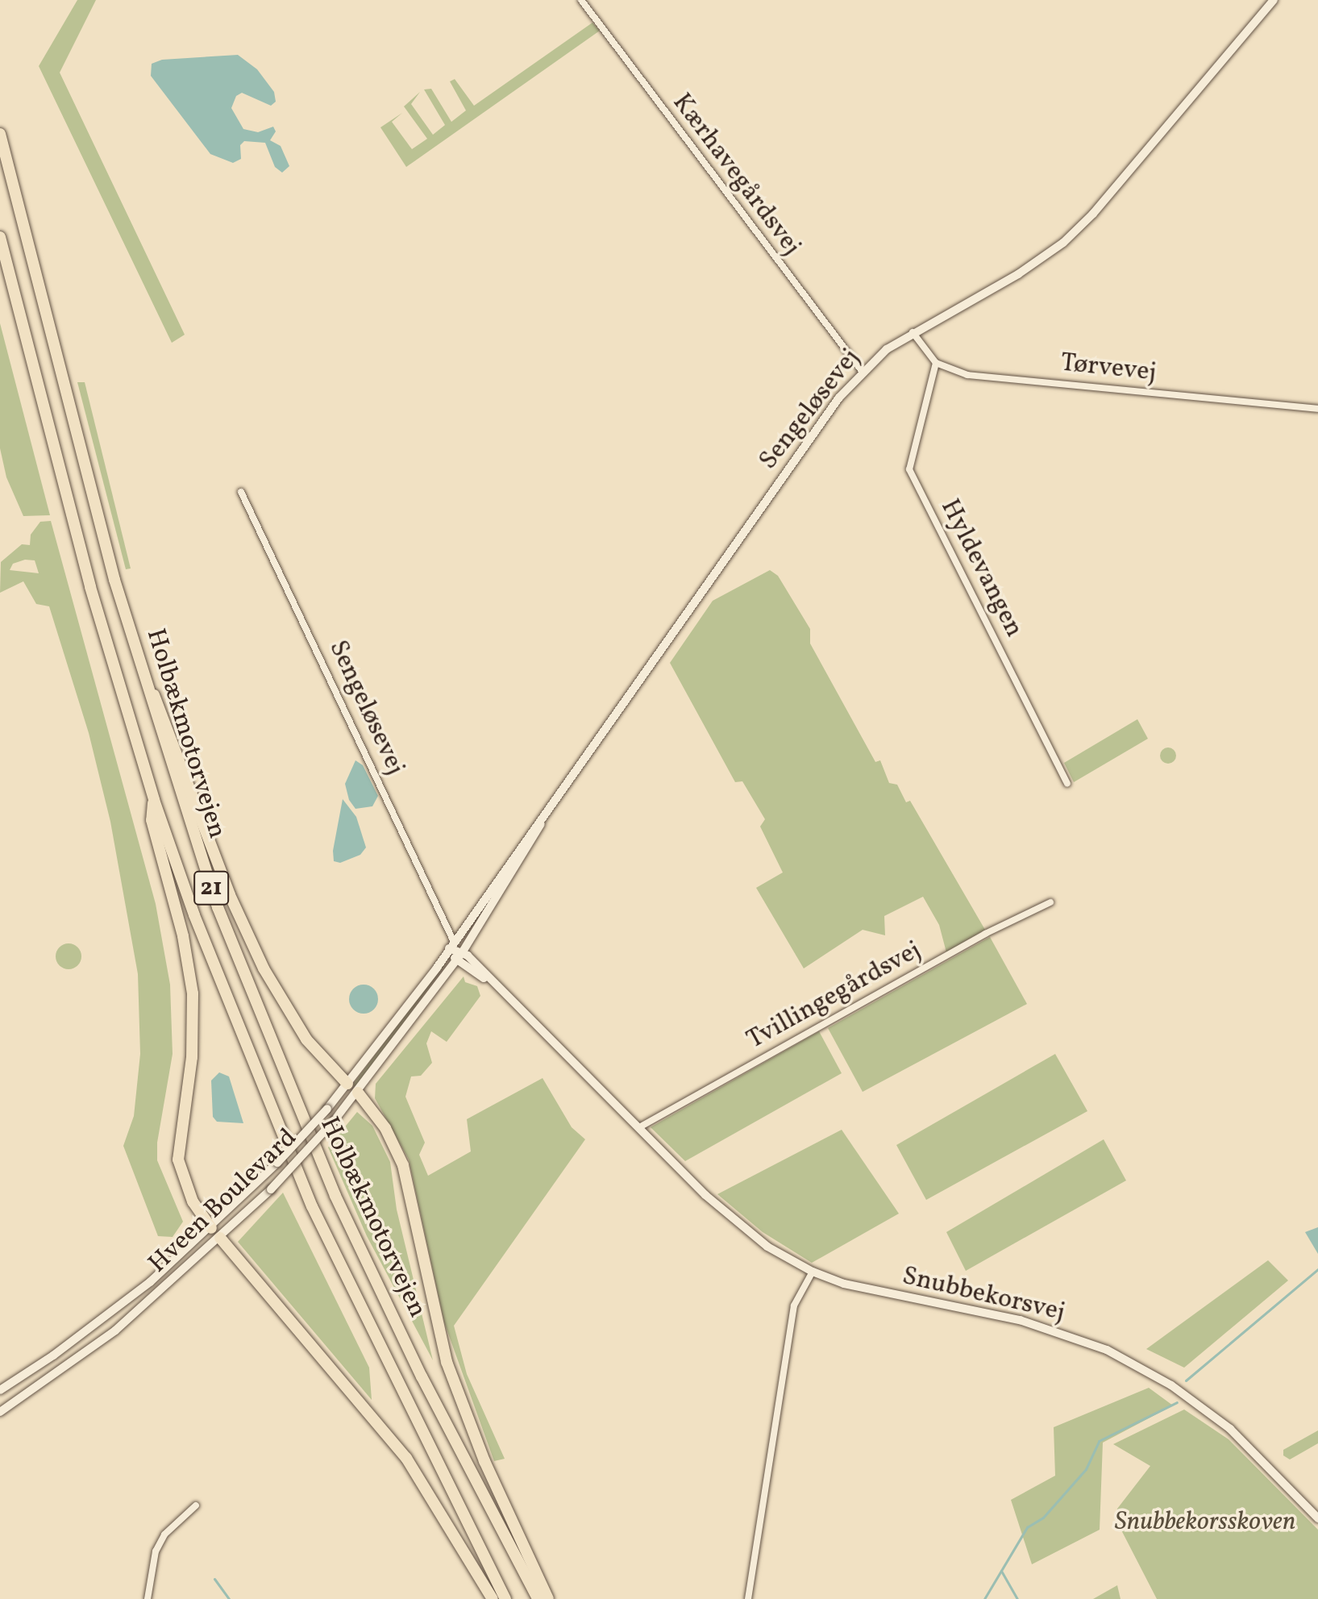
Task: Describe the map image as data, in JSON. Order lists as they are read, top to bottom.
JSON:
{
  "streets": {
    "highway": ["Holbækmotorvejen", "21"],
    "street": [
      "Kærhavegårdsvej",
      "Tørvevej",
      "Sengeløsevej",
      "Hyldevangen",
      "Tvillingegårdsvej",
      "Hveen Boulevard",
      "Snubbekorsvej"
    ]
  },
  "crossings": [
    ["Kærhavegårdsvej", "Sengeløsevej"],
    ["Tørvevej", "Hyldevangen"],
    ["Sengeløsevej", "Hveen Boulevard"],
    ["Sengeløsevej", "Snubbekorsvej"],
    ["Tvillingegårdsvej", "Snubbekorsvej"],
    ["Hveen Boulevard", "Snubbekorsvej"]
  ],
  "parks": ["Snubbekorsskoven"]
}
